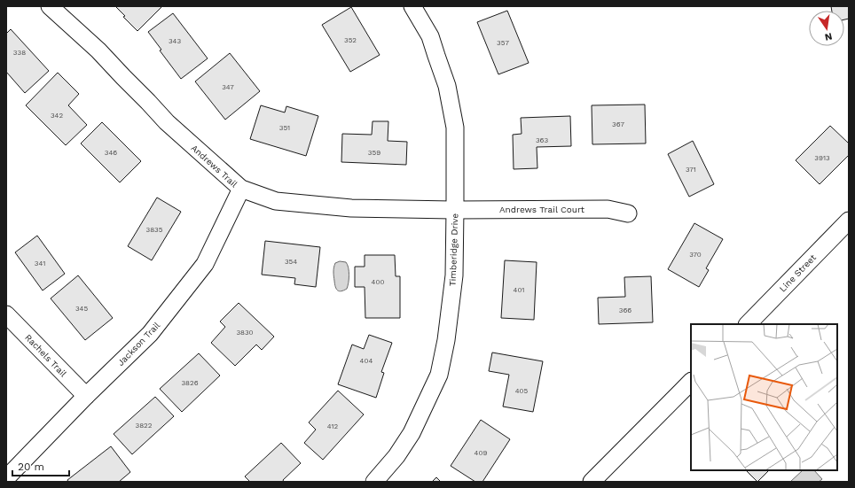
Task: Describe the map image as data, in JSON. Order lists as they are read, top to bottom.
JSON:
{
  "streets": {
    "street": [
      "Andrews Trail",
      "Andrews Trail Court",
      "Timberidge Drive",
      "Line Street",
      "Jackson Trail",
      "Rachels Trail"
    ]
  },
  "crossings": [
    ["Andrews Trail", "Andrews Trail Court"],
    ["Andrews Trail", "Timberidge Drive"],
    ["Andrews Trail", "Jackson Trail"],
    ["Andrews Trail Court", "Timberidge Drive"],
    ["Jackson Trail", "Rachels Trail"]
  ],
  "house_numbers": [
    "352",
    "343",
    "357",
    "338",
    "347",
    "342",
    "367",
    "351",
    "363",
    "346",
    "359",
    "3913",
    "371",
    "3835",
    "370",
    "354",
    "341",
    "400",
    "401",
    "345",
    "366",
    "3830",
    "404",
    "3826",
    "405",
    "3822",
    "412",
    "409"
  ],
  "scale_bar": "20 m",
  "north": "bottom"
}
